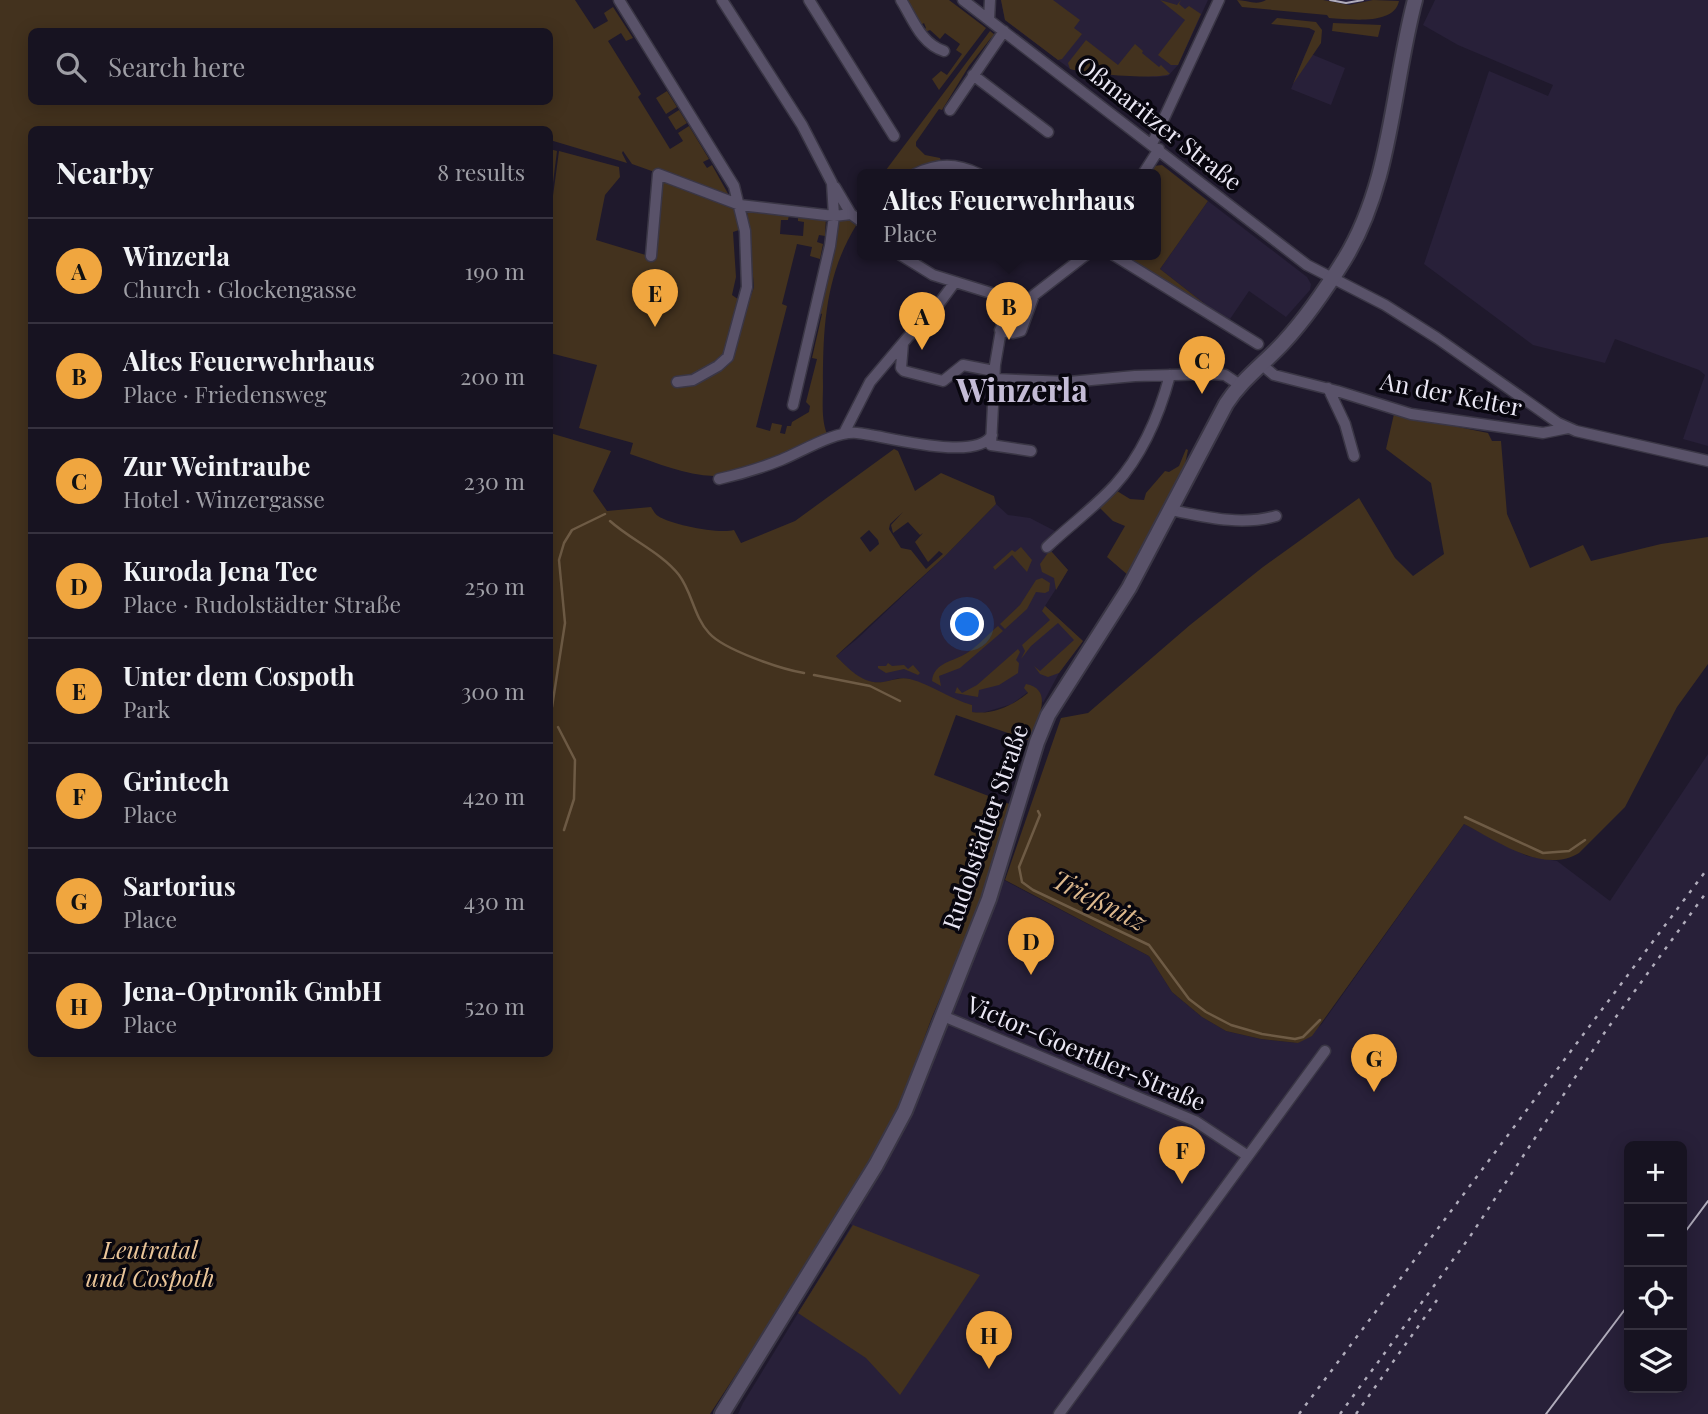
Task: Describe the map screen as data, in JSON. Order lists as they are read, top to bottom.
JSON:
{
  "streets": {
    "street": [
      "Oßmaritzer Straße",
      "An der Kelter",
      "Rudolstädter Straße",
      "Victor-Goerttler-Straße"
    ]
  },
  "crossings": [
    ["Oßmaritzer Straße", "An der Kelter"],
    ["Oßmaritzer Straße", "Rudolstädter Straße"],
    ["An der Kelter", "Rudolstädter Straße"],
    ["Rudolstädter Straße", "Victor-Goerttler-Straße"]
  ],
  "districts": ["Winzerla"],
  "water": ["Trießnitz"],
  "parks": ["Leutratal und Cospoth"],
  "page": {
    "search": "Search here",
    "heading": ["Nearby", "8 results"],
    "popup": ["Altes Feuerwehrhaus", "Place"],
    "list": [
      {
        "mark": "A",
        "name": "Winzerla",
        "note": "Church · Glockengasse",
        "value": "190 m"
      },
      {
        "mark": "B",
        "name": "Altes Feuerwehrhaus",
        "note": "Place · Friedensweg",
        "value": "200 m"
      },
      {
        "mark": "C",
        "name": "Zur Weintraube",
        "note": "Hotel · Winzergasse",
        "value": "230 m"
      },
      {
        "mark": "D",
        "name": "Kuroda Jena Tec",
        "note": "Place · Rudolstädter Straße",
        "value": "250 m"
      },
      {
        "mark": "E",
        "name": "Unter dem Cospoth",
        "note": "Park",
        "value": "300 m"
      },
      {
        "mark": "F",
        "name": "Grintech",
        "note": "Place",
        "value": "420 m"
      },
      {
        "mark": "G",
        "name": "Sartorius",
        "note": "Place",
        "value": "430 m"
      },
      {
        "mark": "H",
        "name": "Jena-Optronik GmbH",
        "note": "Place",
        "value": "520 m"
      }
    ],
    "pins": [
      "E",
      "B",
      "A",
      "C",
      "D",
      "G",
      "F",
      "H"
    ],
    "map_buttons": ["+", "−"]
  }
}
